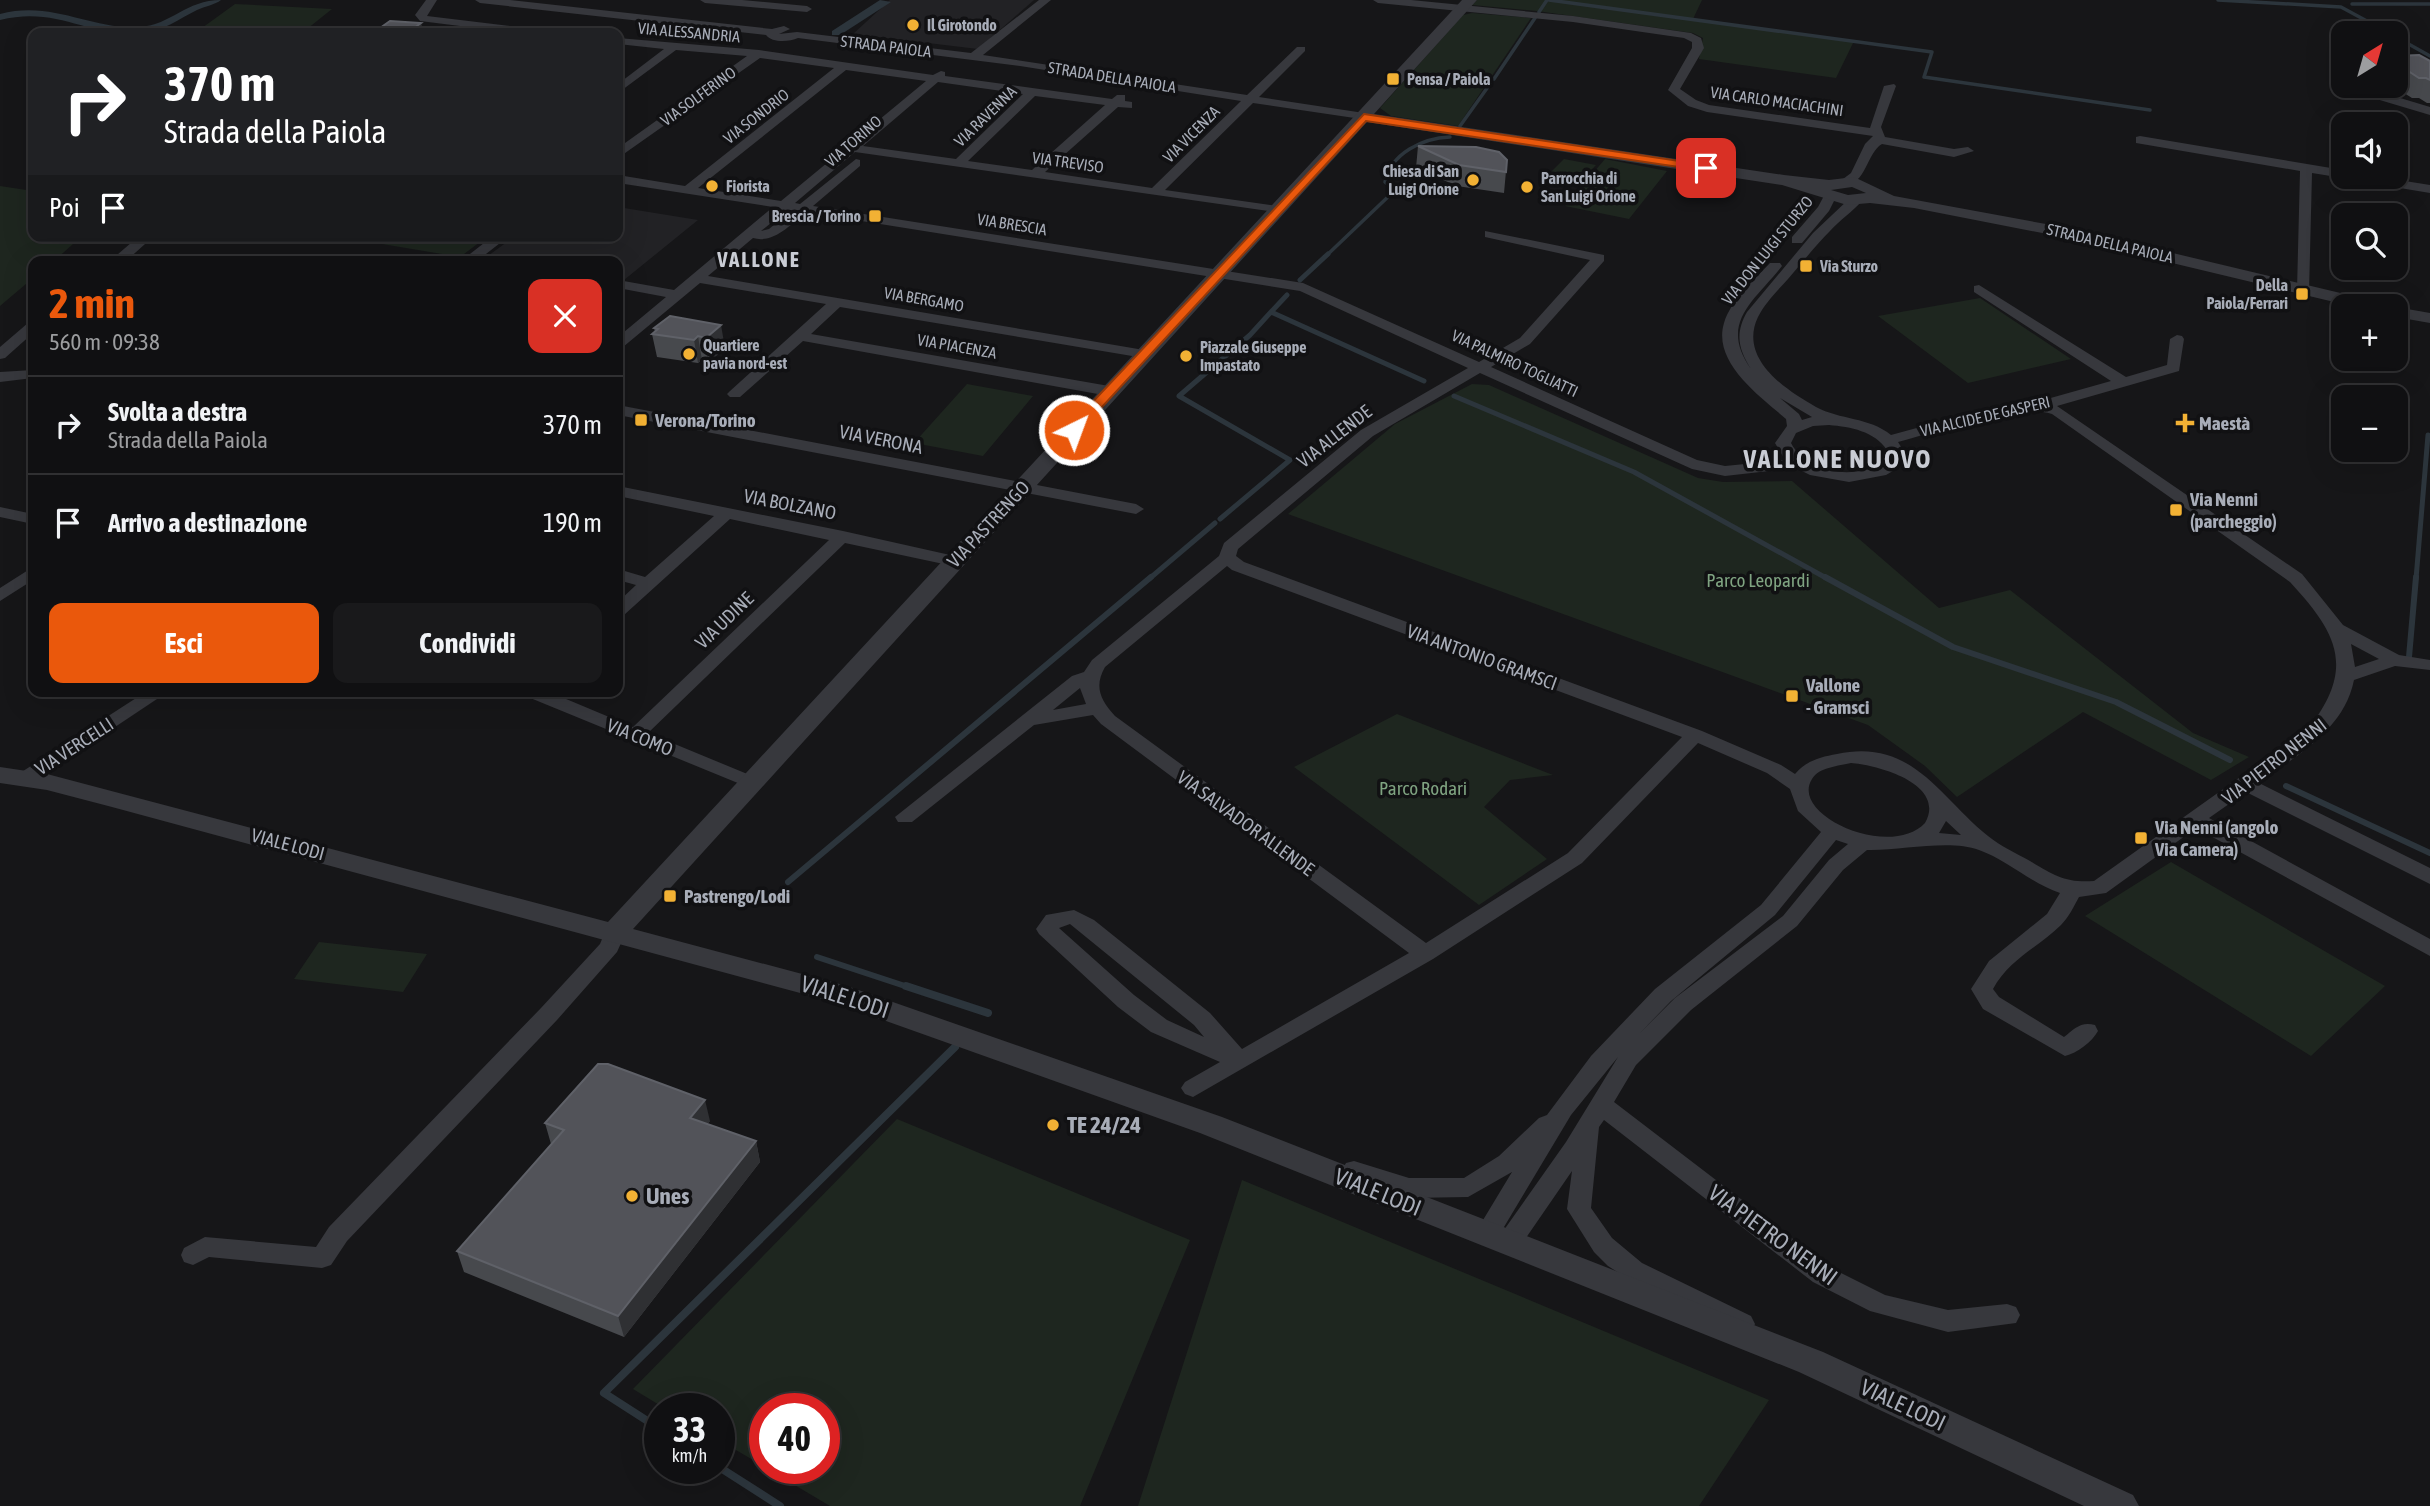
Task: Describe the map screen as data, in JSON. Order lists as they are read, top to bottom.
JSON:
{
  "streets": {
    "street": [
      "VIA ALESSANDRIA",
      "STRADA PAIOLA",
      "STRADA DELLA PAIOLA",
      "VIA SOLFERINO",
      "VIA CARLO MACIACHINI",
      "VIA SONDRIO",
      "VIA RAVENNA",
      "VIA VICENZA",
      "VIA TORINO",
      "VIA TREVISO",
      "VIA BRESCIA",
      "VIA DON LUIGI STURZO",
      "VIA BERGAMO",
      "VIA PIACENZA",
      "VIA PALMIRO TOGLIATTI",
      "VIA ALCIDE DE GASPERI",
      "VIA ALLENDE",
      "VIA VERONA",
      "VIA BOLZANO",
      "VIA PASTRENGO",
      "VIA UDINE",
      "VIA ANTONIO GRAMSCI",
      "VIA COMO",
      "VIA VERCELLI",
      "VIA PIETRO NENNI",
      "VIA SALVADOR ALLENDE",
      "VIALE LODI"
    ]
  },
  "crossings": [
    ["VIA ALESSANDRIA", "VIA SOLFERINO"],
    ["VIA ALESSANDRIA", "VIA SONDRIO"],
    ["VIA ALESSANDRIA", "VIA RAVENNA"],
    ["VIA ALESSANDRIA", "VIA TORINO"],
    ["STRADA PAIOLA", "STRADA DELLA PAIOLA"],
    ["STRADA PAIOLA", "VIA TORINO"],
    ["STRADA DELLA PAIOLA", "VIA VICENZA"],
    ["STRADA DELLA PAIOLA", "VIA TORINO"],
    ["STRADA DELLA PAIOLA", "VIA DON LUIGI STURZO"],
    ["STRADA DELLA PAIOLA", "VIA PASTRENGO"],
    ["VIA CARLO MACIACHINI", "VIA DON LUIGI STURZO"],
    ["VIA CARLO MACIACHINI", "VIA PASTRENGO"],
    ["VIA SONDRIO", "VIA BRESCIA"],
    ["VIA RAVENNA", "VIA TREVISO"],
    ["VIA VICENZA", "VIA TREVISO"],
    ["VIA TORINO", "VIA TREVISO"],
    ["VIA TORINO", "VIA BRESCIA"],
    ["VIA TORINO", "VIA BERGAMO"],
    ["VIA TREVISO", "VIA PASTRENGO"],
    ["VIA BRESCIA", "VIA PALMIRO TOGLIATTI"],
    ["VIA BRESCIA", "VIA PASTRENGO"],
    ["VIA BERGAMO", "VIA PASTRENGO"],
    ["VIA PIACENZA", "VIA PASTRENGO"],
    ["VIA PALMIRO TOGLIATTI", "VIA ALLENDE"],
    ["VIA PALMIRO TOGLIATTI", "VIA PASTRENGO"],
    ["VIA ALCIDE DE GASPERI", "VIA PIETRO NENNI"],
    ["VIA ALLENDE", "VIA ANTONIO GRAMSCI"],
    ["VIA VERONA", "VIA PASTRENGO"],
    ["VIA BOLZANO", "VIA PASTRENGO"],
    ["VIA BOLZANO", "VIA UDINE"],
    ["VIA PASTRENGO", "VIA COMO"],
    ["VIA PASTRENGO", "VIALE LODI"],
    ["VIA UDINE", "VIA COMO"],
    ["VIA VERCELLI", "VIALE LODI"]
  ],
  "districts": ["VALLONE", "VALLONE NUOVO"],
  "parks": ["Parco Leopardi", "Parco Rodari"],
  "places": {
    "other": [
      "Il Girotondo",
      "Chiesa di San Luigi Orione",
      "Fiorista",
      "Parrocchia di San Luigi Orione",
      "Quartiere pavia nord-est",
      "Piazzale Giuseppe Impastato",
      "TE 24/24",
      "Unes"
    ],
    "transit": [
      "Pensa / Paiola",
      "Brescia / Torino",
      "Via Sturzo",
      "Della Paiola/Ferrari",
      "Verona/Torino",
      "Via Nenni (parcheggio)",
      "Vallone - Gramsci",
      "Via Nenni (angolo Via Camera)",
      "Pastrengo/Lodi"
    ],
    "health": ["Maestà"]
  },
  "north": "top right",
  "page": {
    "map_buttons": ["+", "−"],
    "turn": ["370 m", "Strada della Paiola"],
    "then": "Poi",
    "heading": ["2 min", "560 m · 09:38"],
    "list": [
      {
        "name": "Svolta a destra",
        "note": "Strada della Paiola",
        "value": "370 m"
      },
      {
        "name": "Arrivo a destinazione",
        "value": "190 m"
      }
    ],
    "buttons": ["Esci", "Condividi"],
    "speed": "33 km/h",
    "limit": "40"
  }
}
